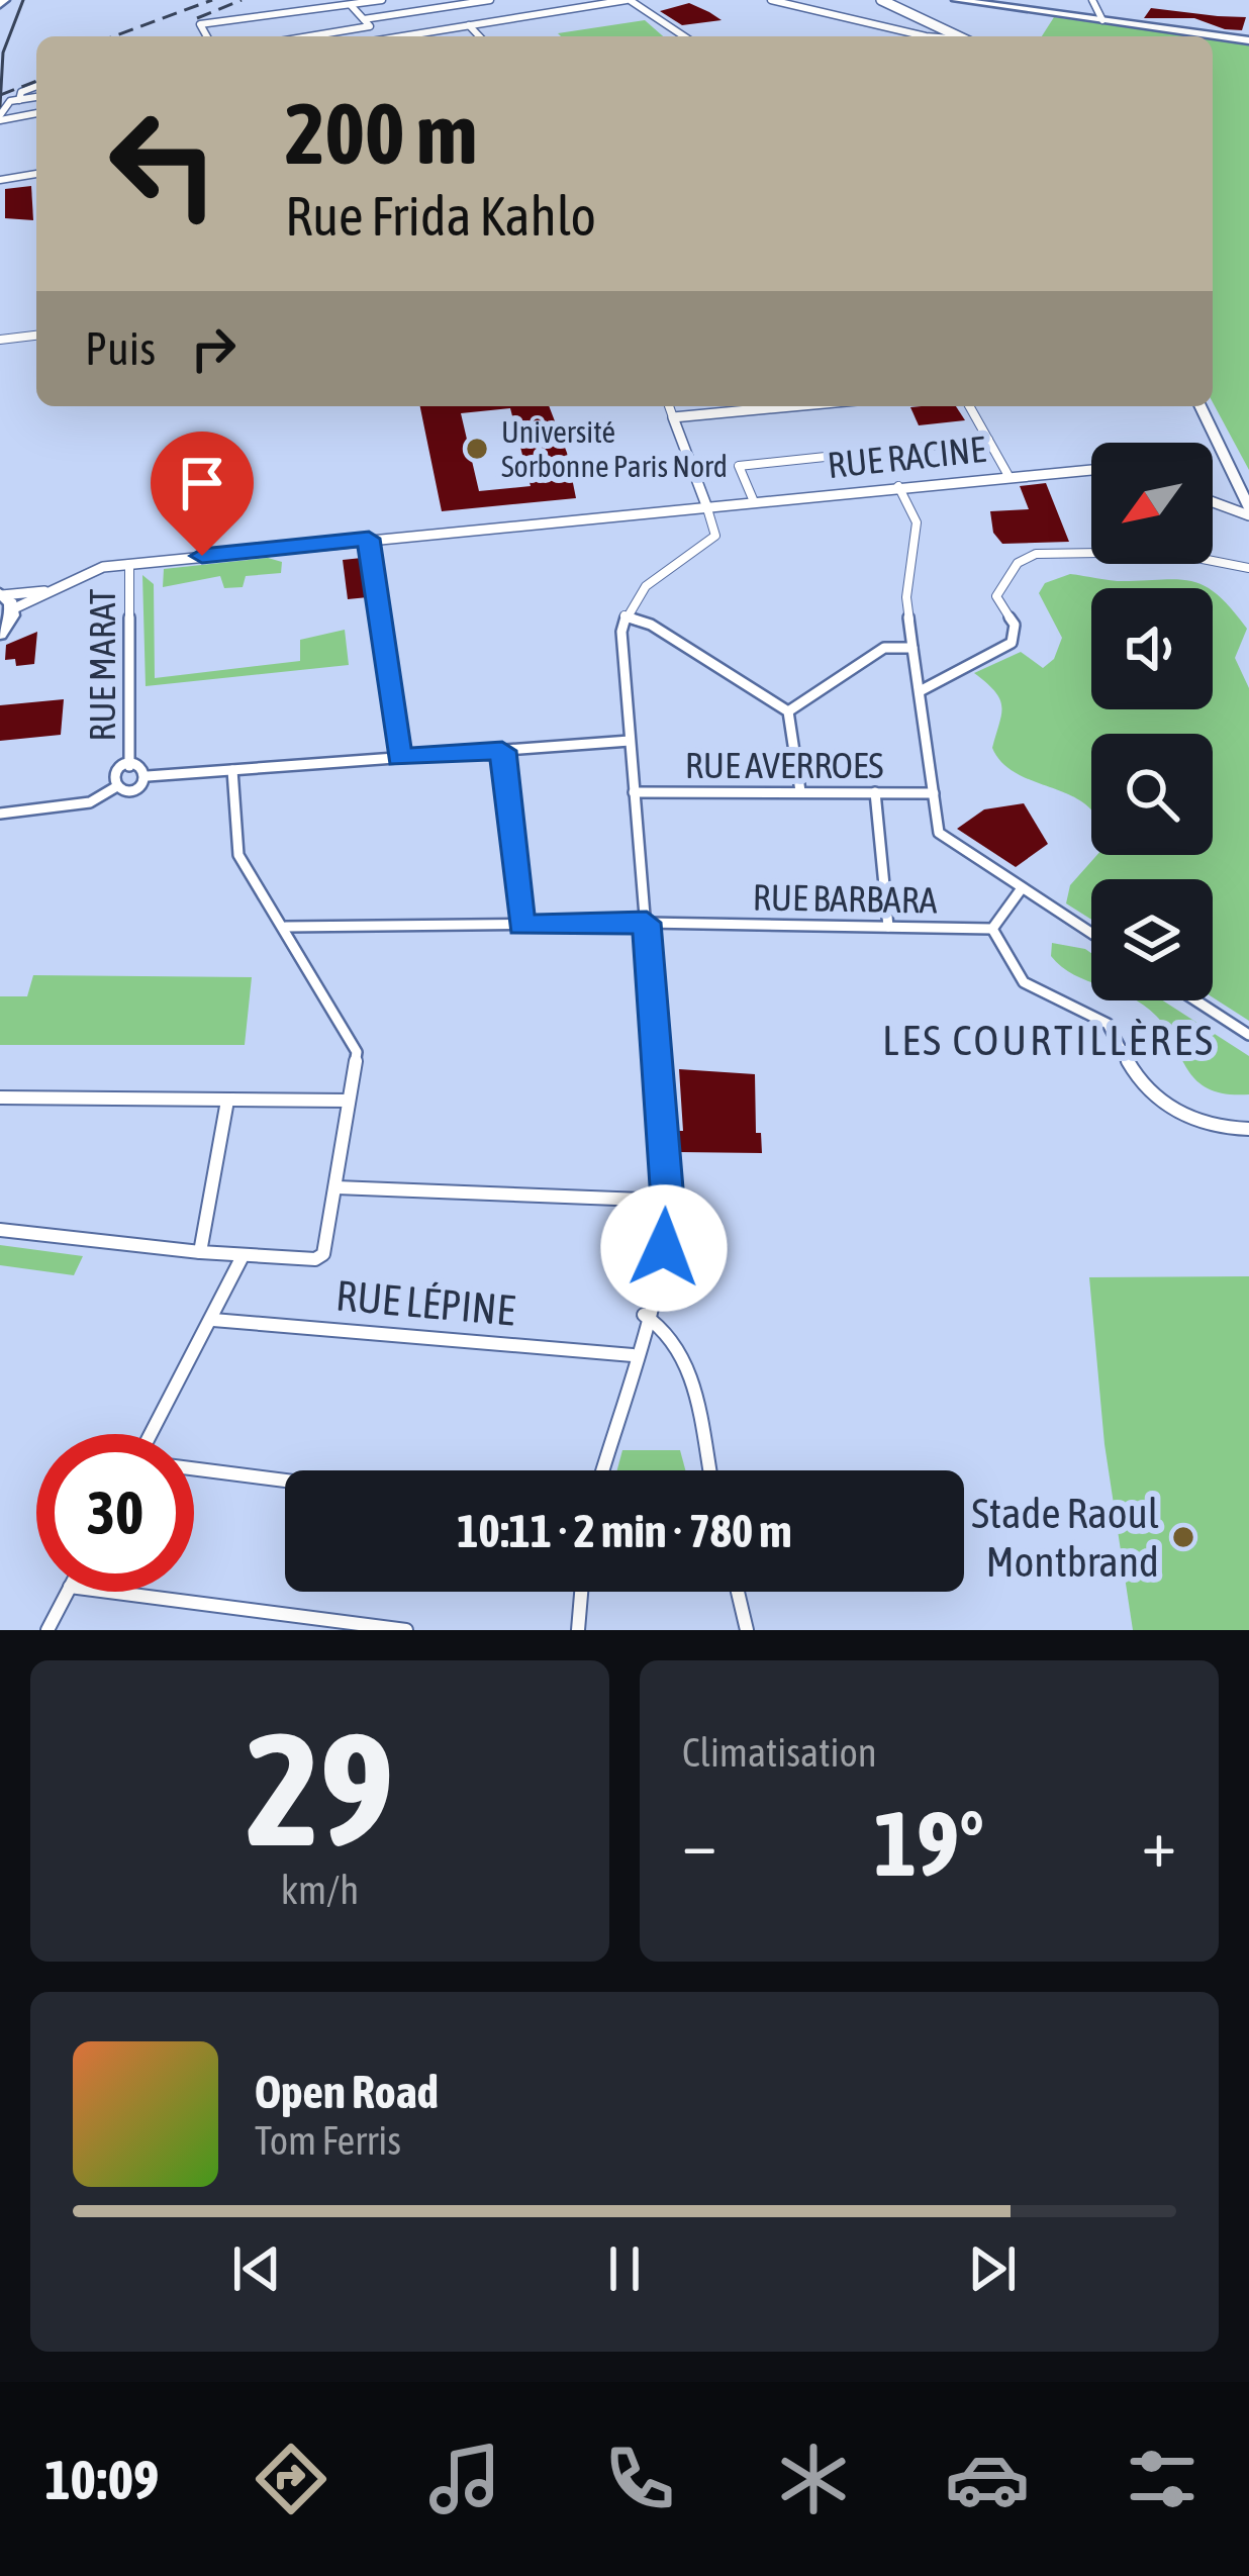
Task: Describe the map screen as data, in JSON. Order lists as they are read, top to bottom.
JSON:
{
  "streets": {
    "street": [
      "RUE RACINE",
      "RUE MARAT",
      "RUE AVERROES",
      "RUE BARBARA",
      "RUE LÉPINE"
    ]
  },
  "crossings": [
    ["RUE RACINE", "RUE MARAT"]
  ],
  "districts": ["LES COURTILLÈRES"],
  "places": ["Université Sorbonne Paris Nord", "Stade Raoul Montbrand"],
  "north": "bottom left",
  "page": {
    "turn": ["200 m", "Rue Frida Kahlo"],
    "then": "Puis",
    "limit": "30",
    "trip": "10:11 · 2 min · 780 m",
    "tile": [
      ["29", "km/h"],
      "Climatisation"
    ],
    "heat": ["−", "19°", "+"],
    "song": ["Open Road", "Tom Ferris"],
    "tabs": "10:09"
  }
}
